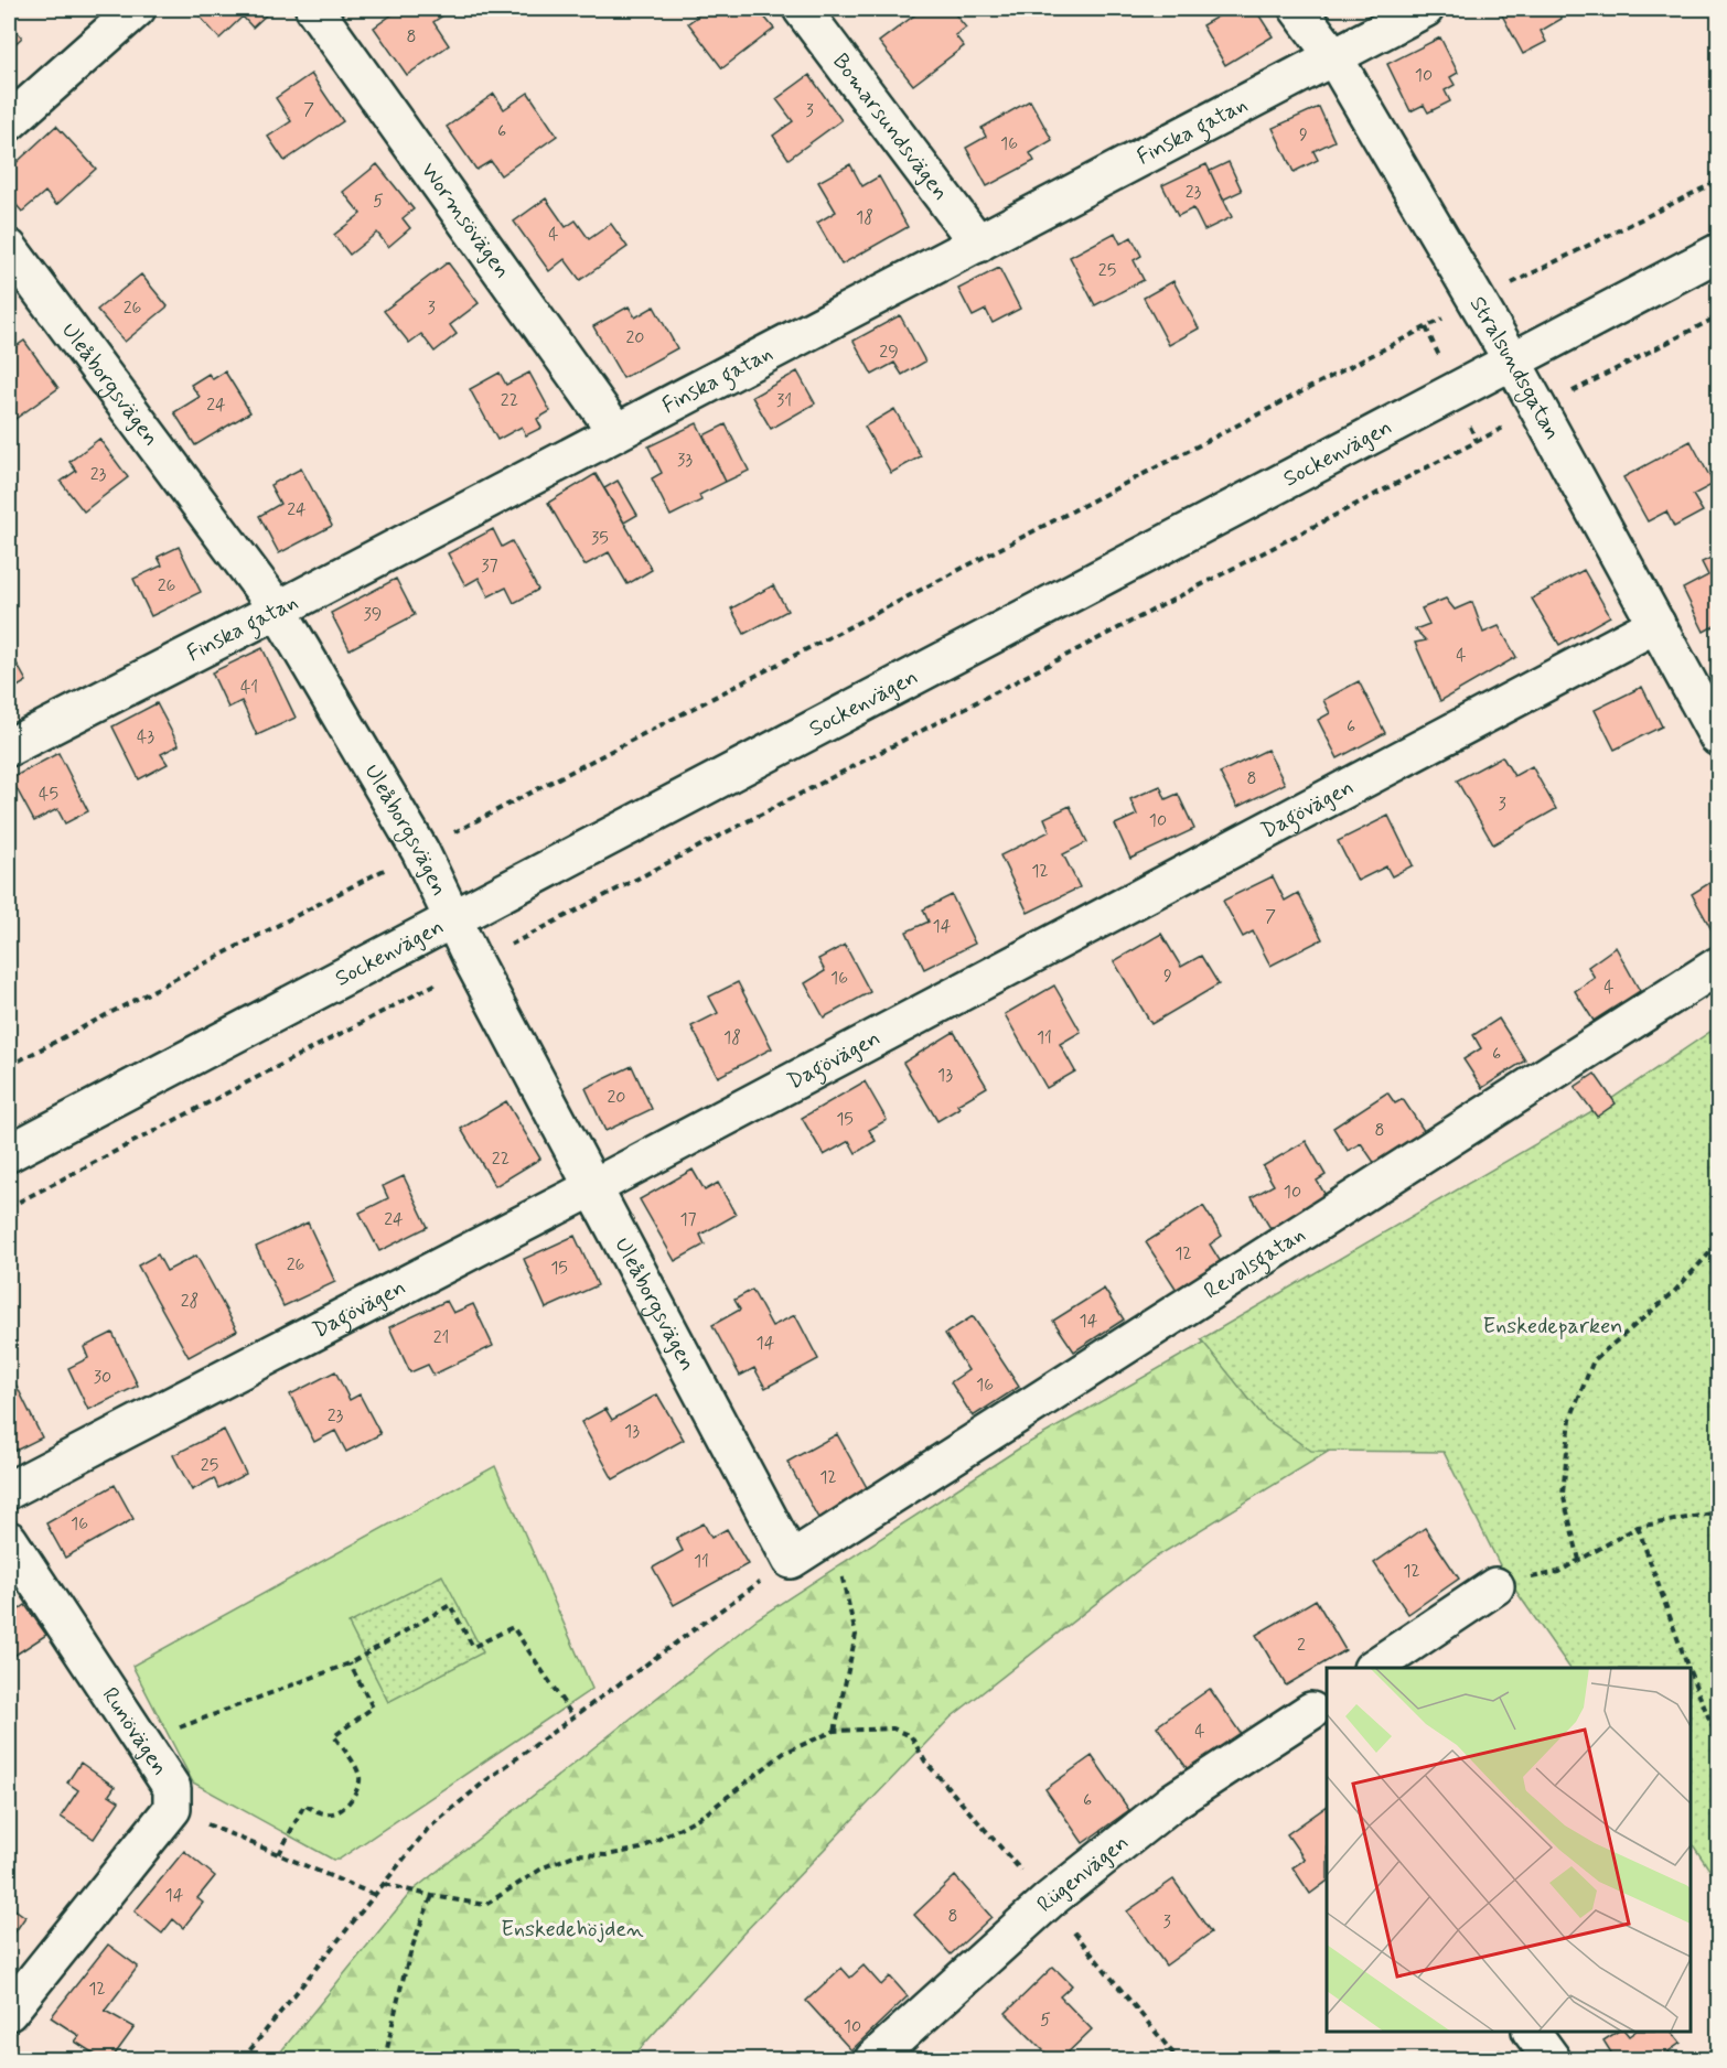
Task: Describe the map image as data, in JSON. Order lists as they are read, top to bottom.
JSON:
{
  "streets": {
    "street": [
      "Bomarsundsvägen",
      "Finska gatan",
      "Wormsövägen",
      "Stralsundsgatan",
      "Uleåborgsvägen",
      "Sockenvägen",
      "Dagövägen",
      "Revalsgatan",
      "Runövägen",
      "Rügenvägen"
    ]
  },
  "crossings": [
    ["Bomarsundsvägen", "Finska gatan"],
    ["Finska gatan", "Wormsövägen"],
    ["Finska gatan", "Stralsundsgatan"],
    ["Finska gatan", "Uleåborgsvägen"],
    ["Stralsundsgatan", "Sockenvägen"],
    ["Stralsundsgatan", "Dagövägen"],
    ["Uleåborgsvägen", "Sockenvägen"],
    ["Uleåborgsvägen", "Dagövägen"],
    ["Uleåborgsvägen", "Revalsgatan"]
  ],
  "parks": ["Enskedeparken", "Enskedehöjden"],
  "house_numbers": [
    "8",
    "10",
    "7",
    "3",
    "6",
    "9",
    "16",
    "23",
    "5",
    "18",
    "4",
    "25",
    "26",
    "3",
    "20",
    "29",
    "22",
    "31",
    "24",
    "33",
    "23",
    "24",
    "35",
    "37",
    "26",
    "39",
    "4",
    "41",
    "6",
    "43",
    "8",
    "45",
    "3",
    "10",
    "12",
    "7",
    "14",
    "9",
    "16",
    "4",
    "18",
    "11",
    "6",
    "13",
    "20",
    "15",
    "8",
    "22",
    "10",
    "24",
    "17",
    "12",
    "26",
    "15",
    "28",
    "14",
    "21",
    "14",
    "30",
    "16",
    "23",
    "13",
    "25",
    "12",
    "16",
    "11",
    "12",
    "2",
    "4",
    "6",
    "14",
    "8",
    "3",
    "12",
    "5",
    "10"
  ]
}
